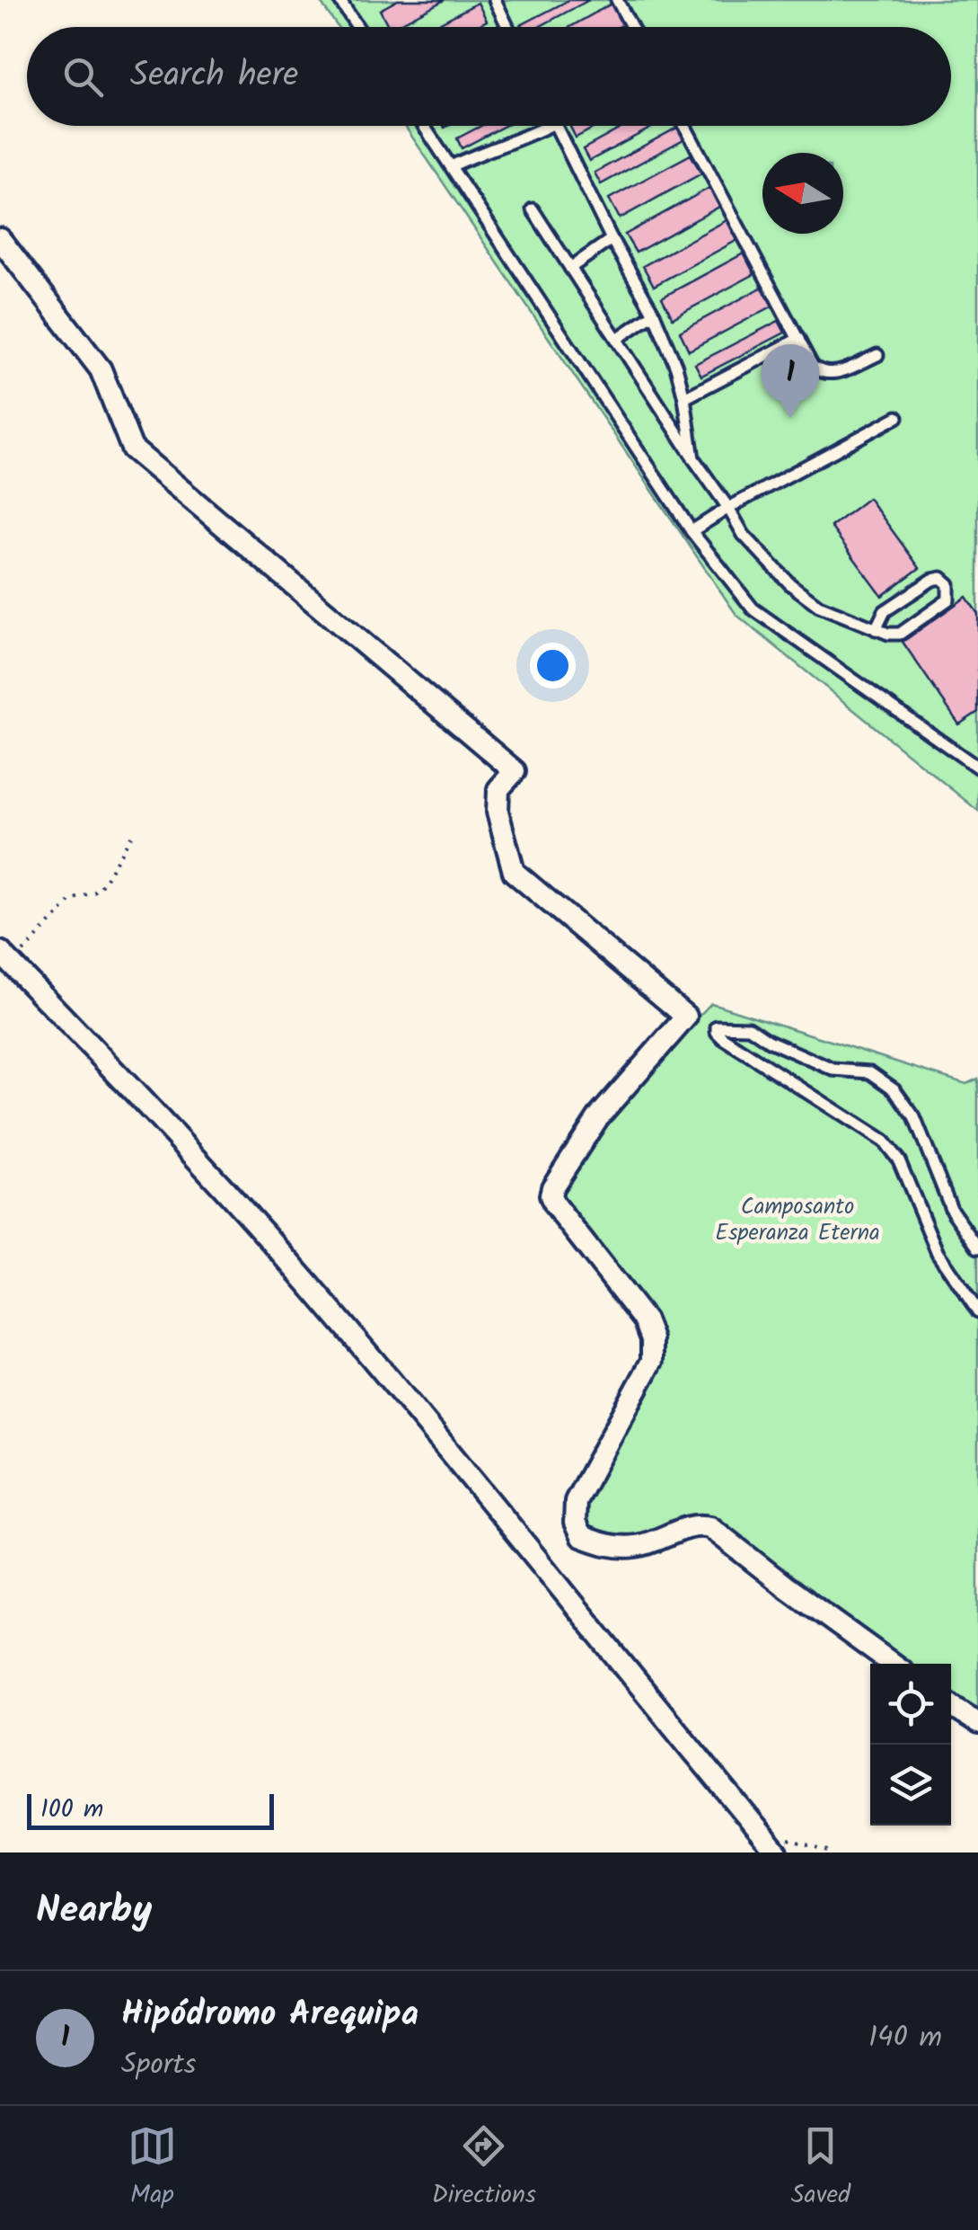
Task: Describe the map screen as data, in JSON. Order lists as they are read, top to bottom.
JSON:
{
  "parks": ["Camposanto Esperanza Eterna"],
  "scale_bar": "100 m",
  "north": "left",
  "page": {
    "search": "Search here",
    "pins": "1",
    "scale": "100 m",
    "heading": "Nearby",
    "list": [
      {
        "mark": "1",
        "name": "Hipódromo Arequipa",
        "note": "Sports",
        "value": "140 m"
      }
    ],
    "nav": ["Map", "Directions", "Saved"]
  }
}
